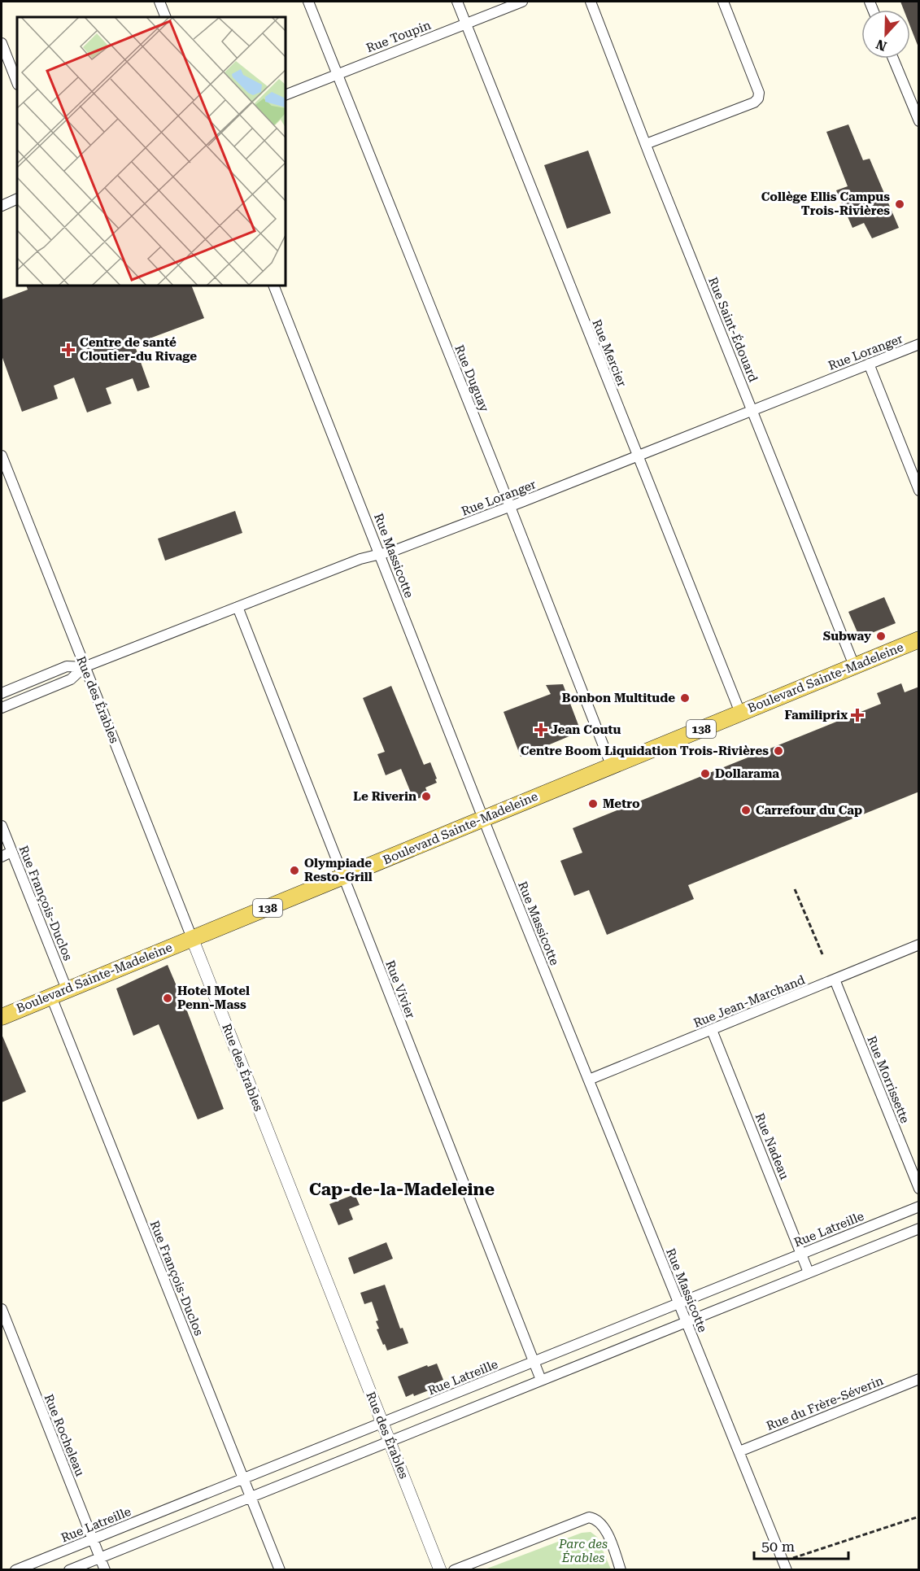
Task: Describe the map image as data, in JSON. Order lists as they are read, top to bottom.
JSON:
{
  "streets": {
    "main road": ["Boulevard Sainte-Madeleine", "138"],
    "street": [
      "Rue Toupin",
      "Rue Saint-Édouard",
      "Rue Loranger",
      "Rue Mercier",
      "Rue Duguay",
      "Rue Massicotte",
      "Rue des Érables",
      "Rue François-Duclos",
      "Rue Vivier",
      "Rue Jean-Marchand",
      "Rue Morrissette",
      "Rue Nadeau",
      "Rue Latreille",
      "Rue du Frère-Séverin",
      "Rue Rocheleau"
    ]
  },
  "crossings": [
    ["Rue Toupin", "Rue Mercier"],
    ["Rue Toupin", "Rue Duguay"],
    ["Rue Saint-Édouard", "Rue Loranger"],
    ["Rue Saint-Édouard", "Boulevard Sainte-Madeleine"],
    ["Rue Loranger", "Rue Mercier"],
    ["Rue Loranger", "Rue Duguay"],
    ["Rue Loranger", "Rue Massicotte"],
    ["Rue Loranger", "Rue des Érables"],
    ["Rue Loranger", "Rue Vivier"],
    ["Rue Mercier", "Boulevard Sainte-Madeleine"],
    ["Rue Duguay", "Boulevard Sainte-Madeleine"],
    ["Rue Massicotte", "Boulevard Sainte-Madeleine"],
    ["Rue Massicotte", "Rue Jean-Marchand"],
    ["Rue Massicotte", "Rue Latreille"],
    ["Rue Massicotte", "Rue du Frère-Séverin"],
    ["Boulevard Sainte-Madeleine", "Rue des Érables"],
    ["Boulevard Sainte-Madeleine", "Rue François-Duclos"],
    ["Boulevard Sainte-Madeleine", "Rue Vivier"],
    ["Rue des Érables", "Rue Latreille"],
    ["Rue François-Duclos", "Rue Latreille"],
    ["Rue Vivier", "Rue Latreille"],
    ["Rue Jean-Marchand", "Rue Morrissette"],
    ["Rue Jean-Marchand", "Rue Nadeau"],
    ["Rue Nadeau", "Rue Latreille"],
    ["Rue Latreille", "Rue Rocheleau"]
  ],
  "districts": ["Cap-de-la-Madeleine"],
  "parks": ["Parc des Érables"],
  "places": {
    "other": [
      "Collège Ellis Campus Trois-Rivières",
      "Subway",
      "Bonbon Multitude",
      "Centre Boom Liquidation Trois-Rivières",
      "Dollarama",
      "Le Riverin",
      "Metro",
      "Carrefour du Cap",
      "Olympiade Resto-Grill",
      "Hotel Motel Penn-Mass"
    ],
    "health": ["Centre de santé Cloutier-du Rivage", "Familiprix", "Jean Coutu"]
  },
  "scale_bar": "50 m",
  "north": "bottom"
}
